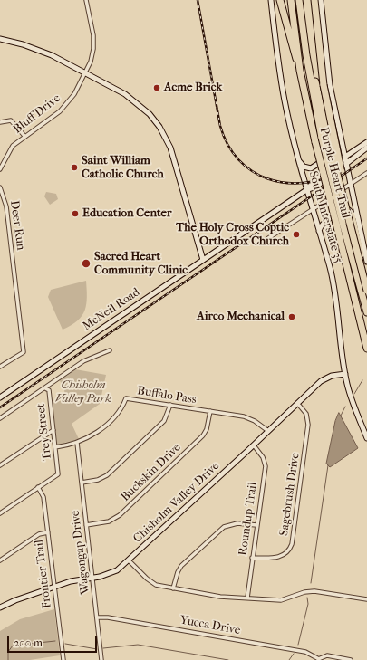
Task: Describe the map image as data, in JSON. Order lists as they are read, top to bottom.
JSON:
{
  "streets": {
    "highway": ["Purple Heart Trail"],
    "main road": ["South Interstate 35", "McNeil Road", "Chisholm Valley Drive"],
    "street": [
      "Bluff Drive",
      "Deer Run",
      "Buffalo Pass",
      "Trey Street",
      "Buckskin Drive",
      "Sagebrush Drive",
      "Roundup Trail",
      "Wagongap Drive",
      "Frontier Trail",
      "Yucca Drive"
    ]
  },
  "crossings": [
    ["South Interstate 35", "McNeil Road"],
    ["South Interstate 35", "Chisholm Valley Drive"],
    ["Buffalo Pass", "Trey Street"],
    ["Buffalo Pass", "Buckskin Drive"],
    ["Buffalo Pass", "Chisholm Valley Drive"],
    ["Buffalo Pass", "Wagongap Drive"],
    ["Trey Street", "Frontier Trail"],
    ["Buckskin Drive", "Wagongap Drive"],
    ["Sagebrush Drive", "Chisholm Valley Drive"],
    ["Sagebrush Drive", "Roundup Trail"],
    ["Chisholm Valley Drive", "Roundup Trail"],
    ["Chisholm Valley Drive", "Wagongap Drive"],
    ["Chisholm Valley Drive", "Frontier Trail"],
    ["Wagongap Drive", "Yucca Drive"]
  ],
  "parks": ["Chisholm Valley Park"],
  "places": [
    "Acme Brick",
    "Saint William Catholic Church",
    "Education Center",
    "The Holy Cross Coptic Orthodox Church",
    "Sacred Heart Community Clinic",
    "Airco Mechanical"
  ],
  "scale_bar": "200 m"
}
